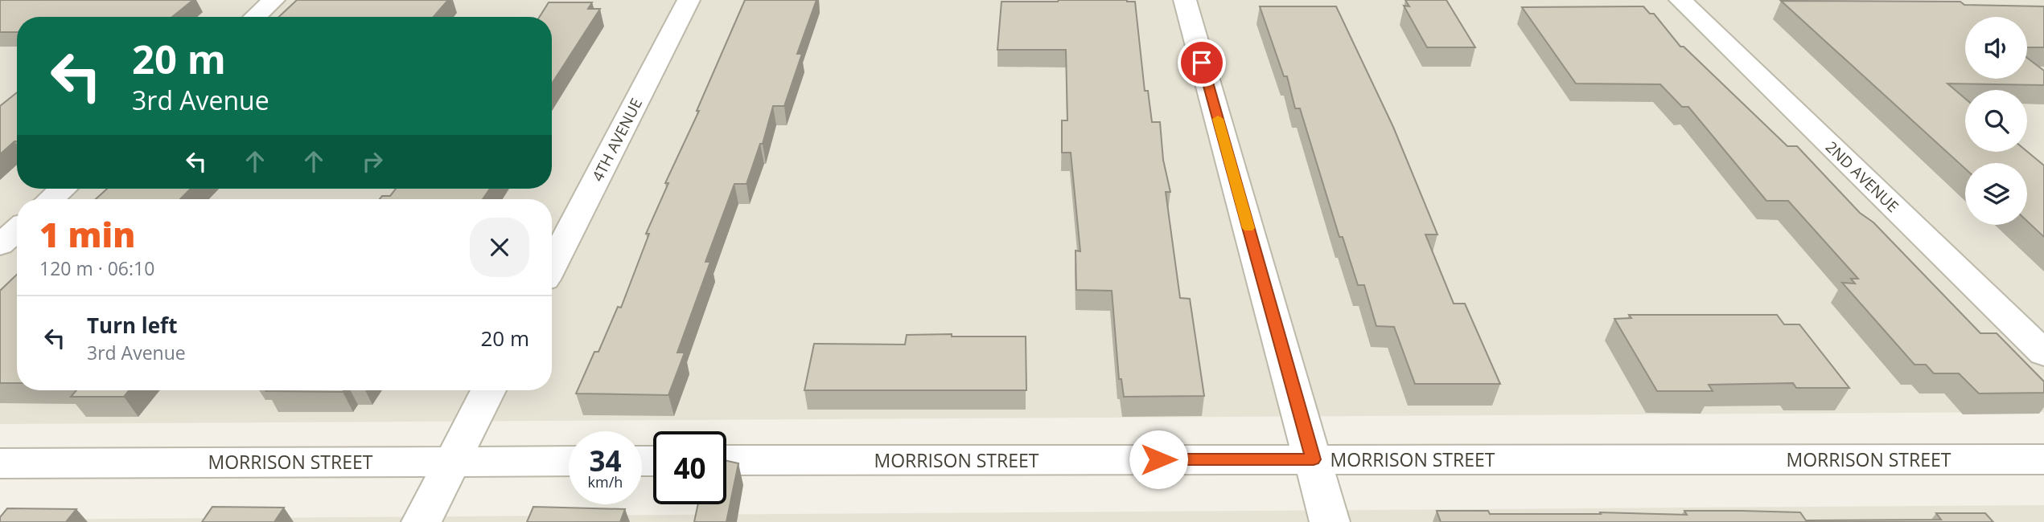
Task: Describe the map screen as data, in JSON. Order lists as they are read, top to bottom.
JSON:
{
  "streets": {
    "street": ["4TH AVENUE", "2ND AVENUE", "MORRISON STREET"]
  },
  "page": {
    "turn": ["20 m", "3rd Avenue"],
    "heading": ["1 min", "120 m · 06:10"],
    "list": [
      {
        "name": "Turn left",
        "note": "3rd Avenue",
        "value": "20 m"
      }
    ],
    "speed": "34 km/h",
    "limit": "40"
  }
}
